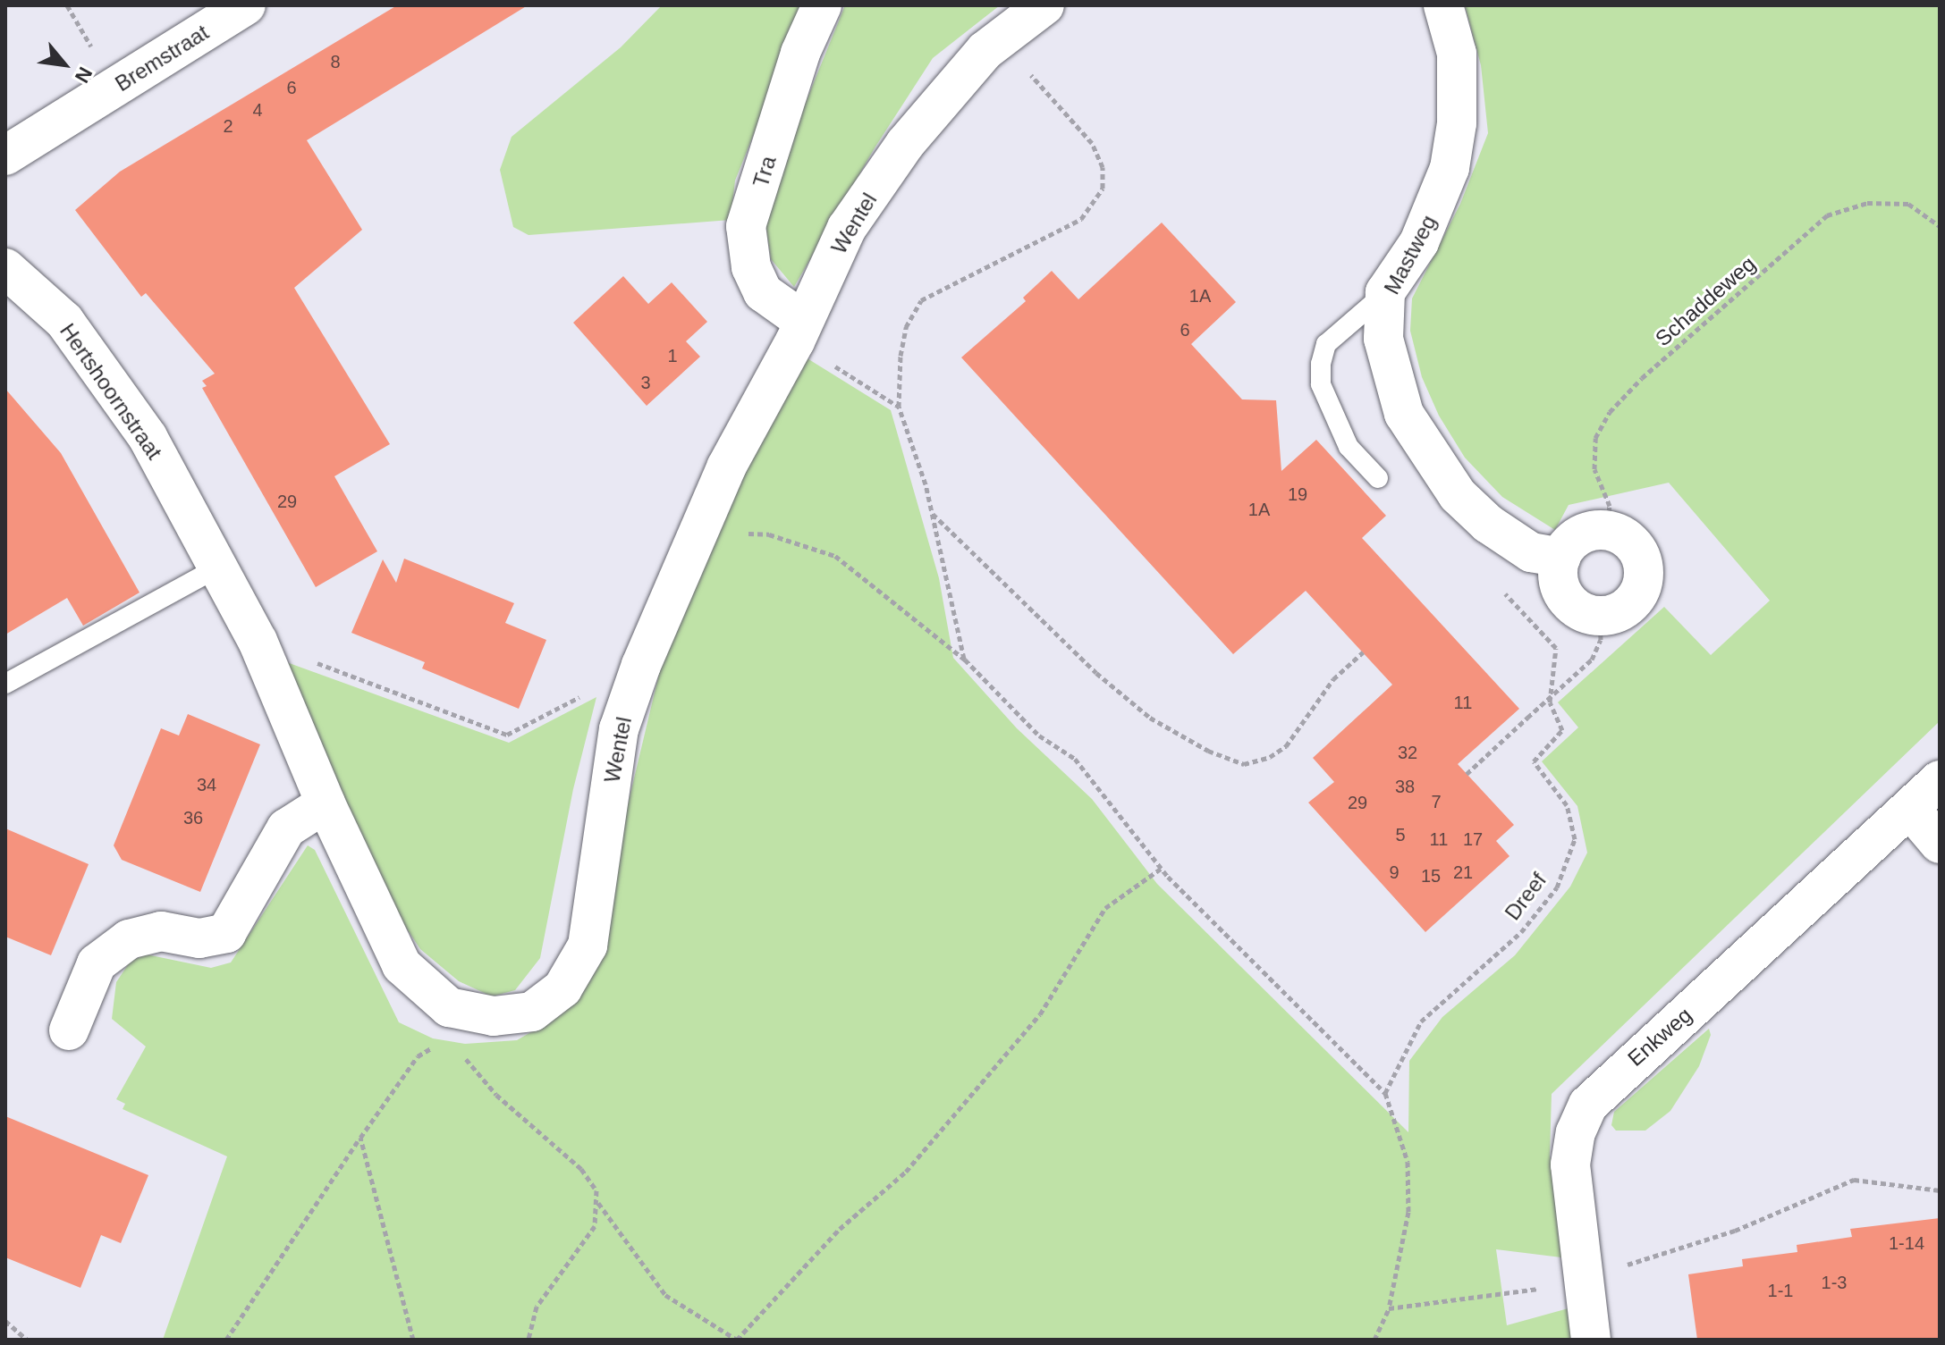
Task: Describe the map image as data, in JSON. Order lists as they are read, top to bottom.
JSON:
{
  "streets": {
    "street": [
      "Bremstraat",
      "Tra",
      "Wentel",
      "Mastweg",
      "Hertshoornstraat",
      "Enkweg"
    ],
    "path": ["Schaddeweg", "Dreef"]
  },
  "crossings": [
    ["Tra", "Wentel"],
    ["Mastweg", "Schaddeweg"]
  ],
  "house_numbers": [
    "8",
    "6",
    "4",
    "2",
    "1A",
    "6",
    "1",
    "3",
    "19",
    "29",
    "1A",
    "11",
    "32",
    "34",
    "38",
    "7",
    "29",
    "36",
    "5",
    "11",
    "17",
    "9",
    "21",
    "15",
    "1-14",
    "1-3",
    "1-1"
  ],
  "north": "bottom right"
}
